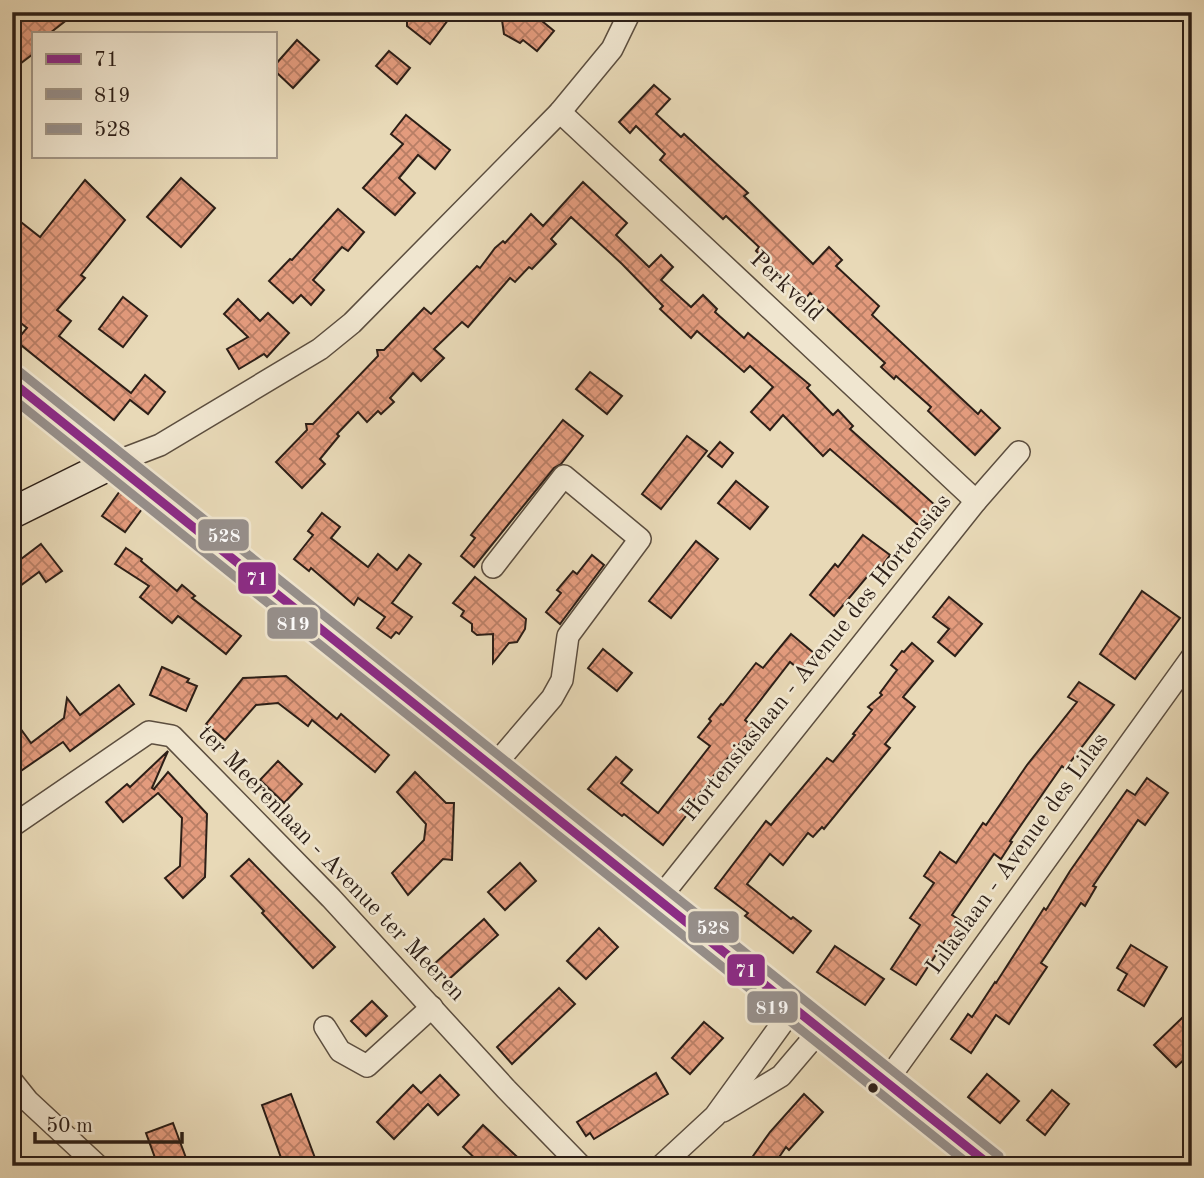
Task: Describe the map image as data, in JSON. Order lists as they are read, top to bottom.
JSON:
{
  "streets": {
    "street": [
      "Perkveld",
      "Hortensiaslaan - Avenue des Hortensias",
      "Lilaslaan - Avenue des Lilas",
      "ter Meerenlaan - Avenue ter Meeren"
    ]
  },
  "crossings": [
    ["Perkveld", "Hortensiaslaan - Avenue des Hortensias"]
  ],
  "lines": ["transit line 528", "transit line 71", "transit line 819"],
  "legend": ["71", "819", "528"],
  "scale_bar": "50 m"
}
